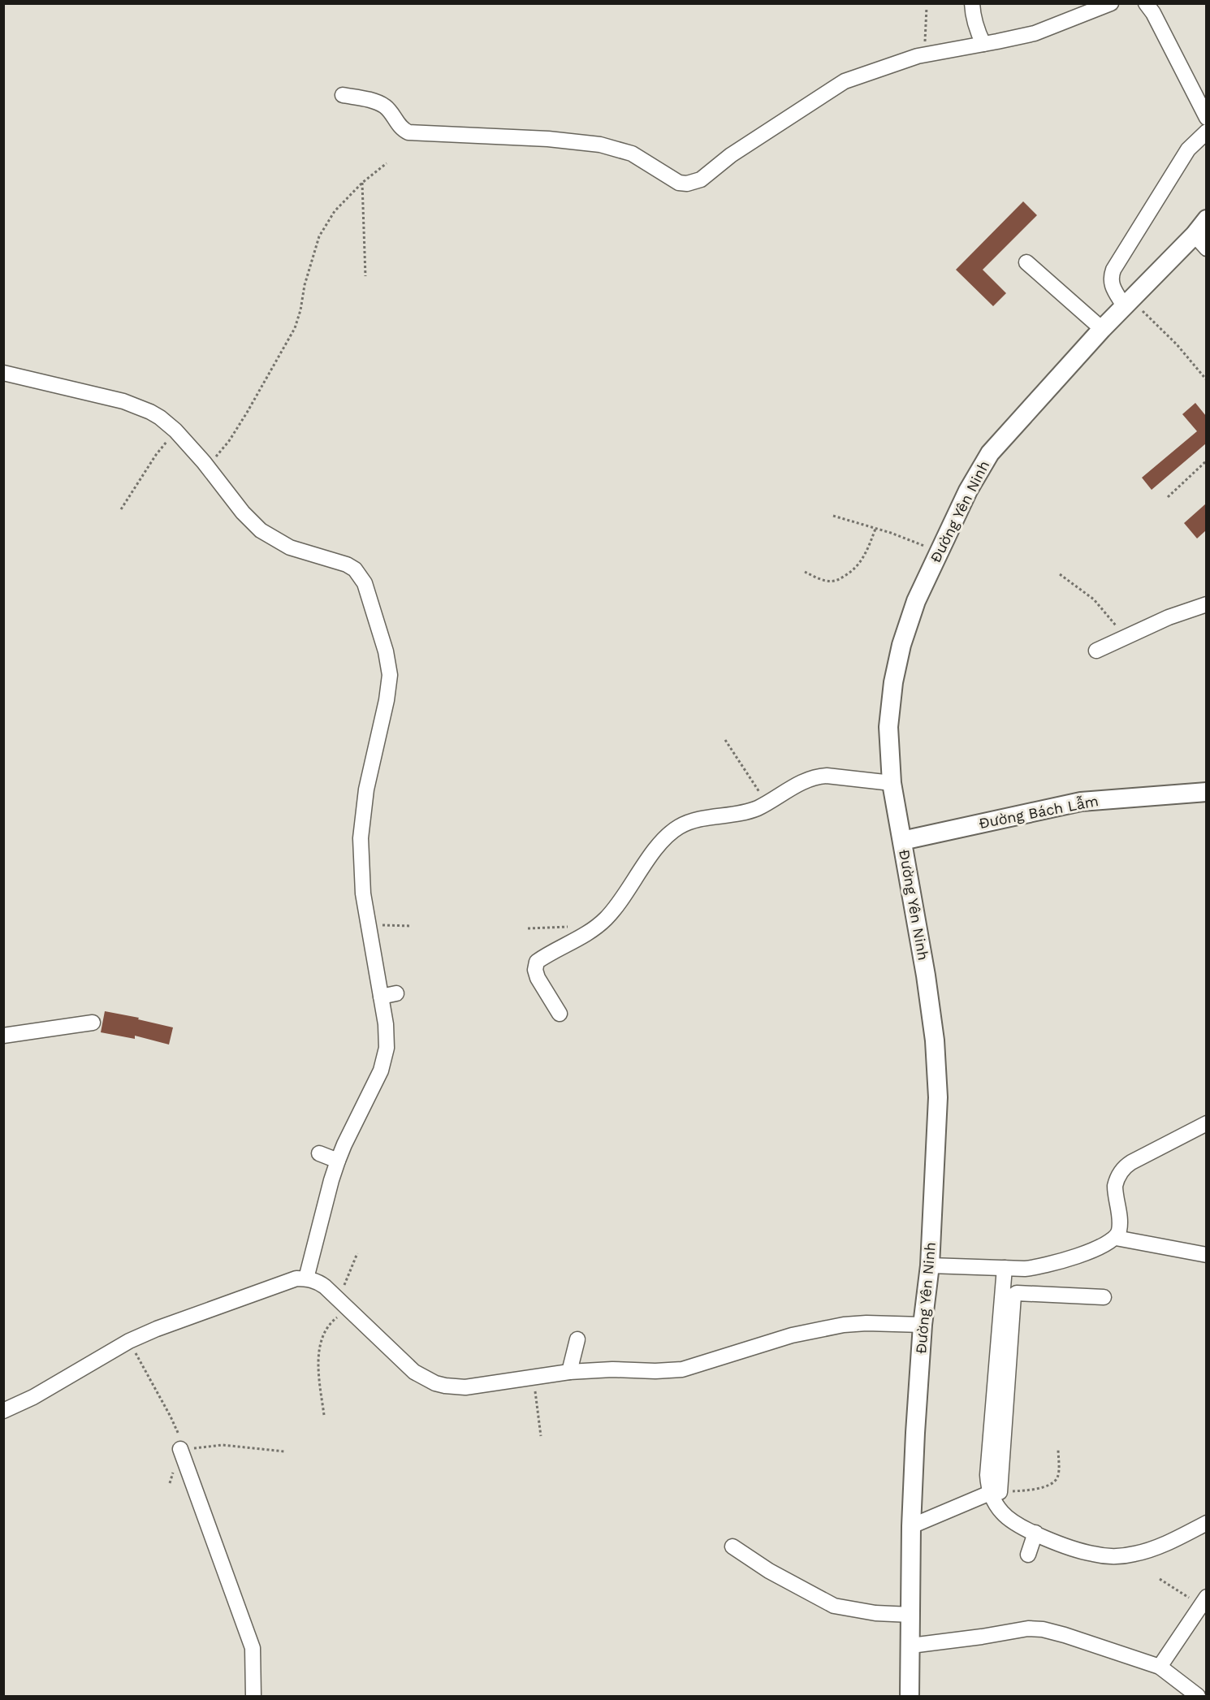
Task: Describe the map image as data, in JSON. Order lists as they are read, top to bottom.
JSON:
{
  "streets": {
    "main road": ["Đường Yên Ninh", "Đường Bách Lẫm"]
  },
  "crossings": [
    ["Đường Yên Ninh", "Đường Bách Lẫm"]
  ]
}
